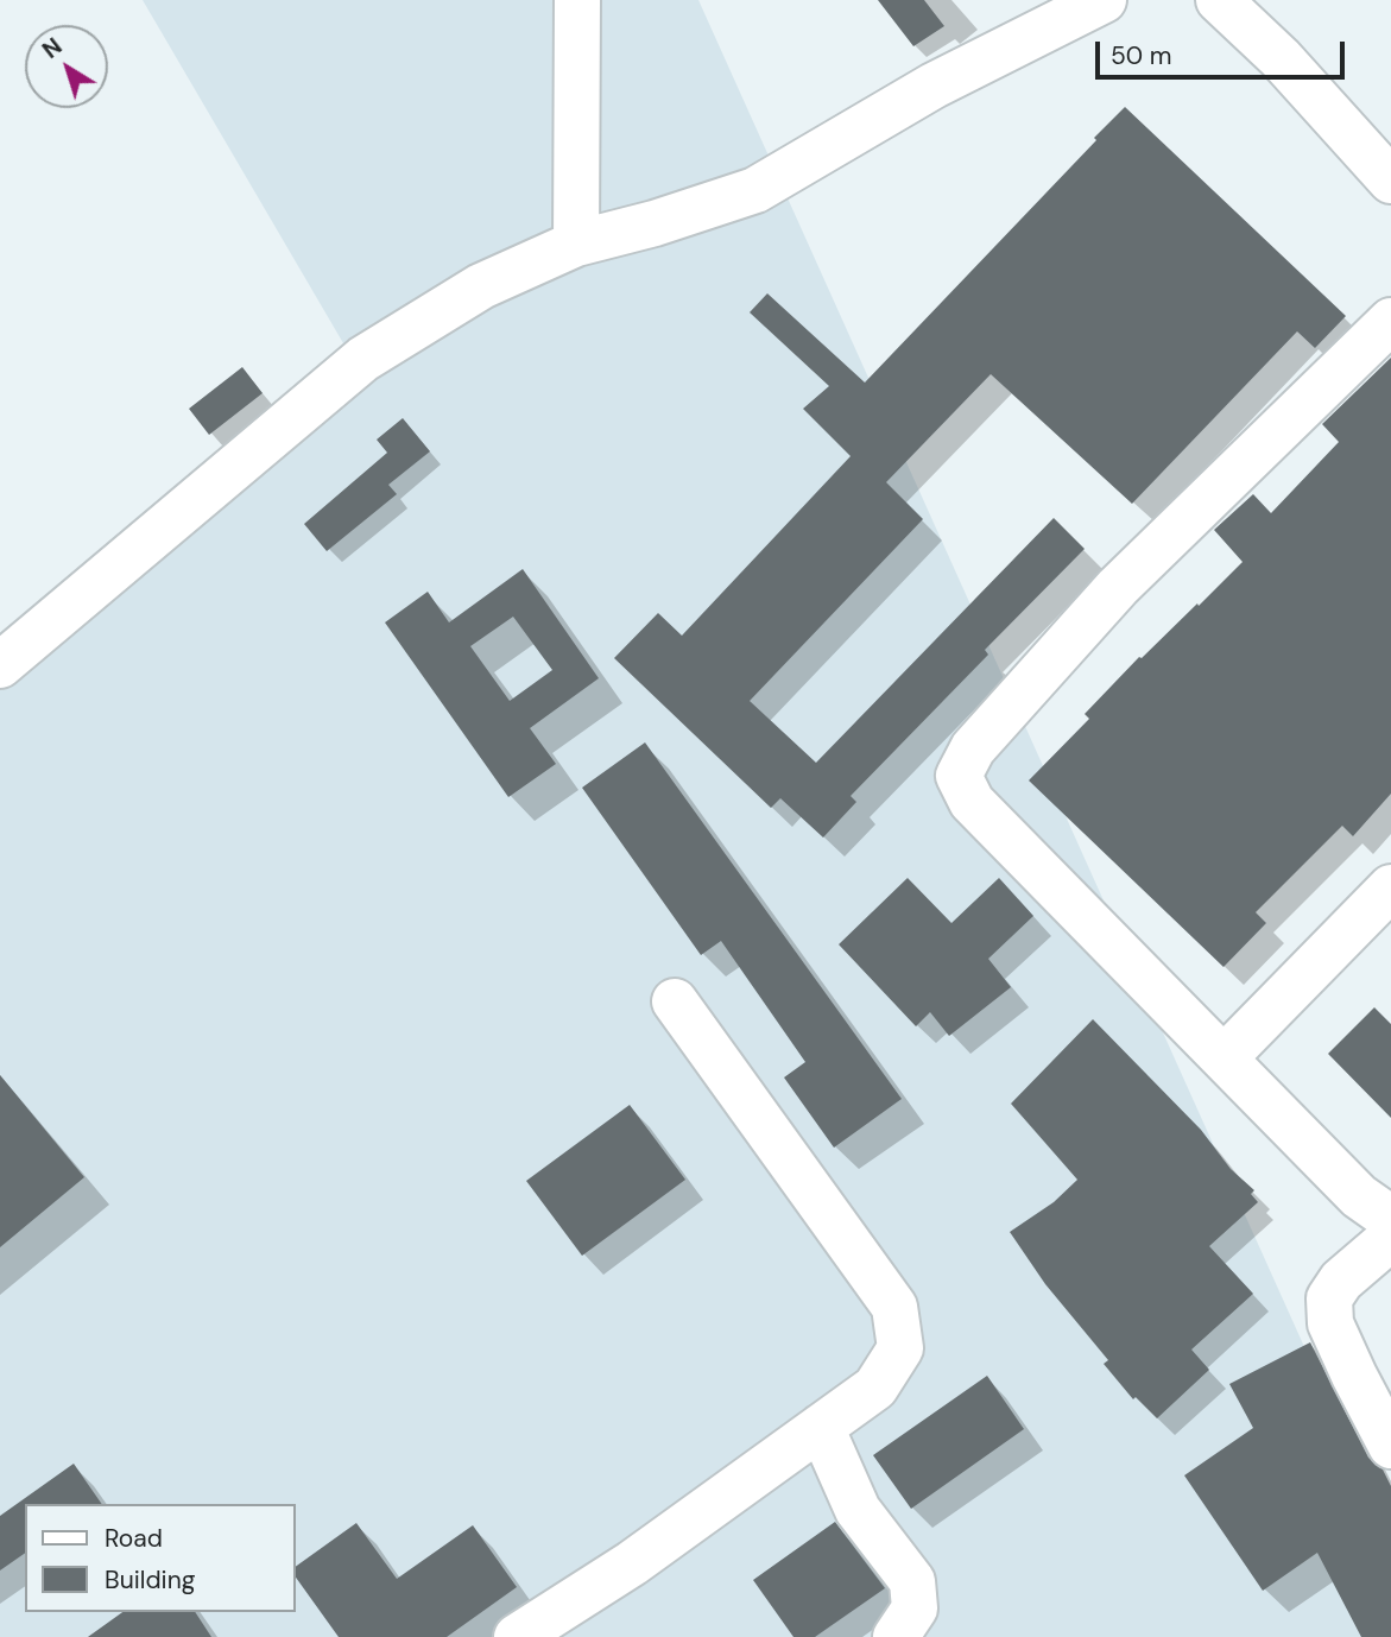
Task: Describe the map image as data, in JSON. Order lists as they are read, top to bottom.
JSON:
{
  "legend": ["Road", "Building"],
  "scale_bar": "50 m",
  "north": "top left"
}
